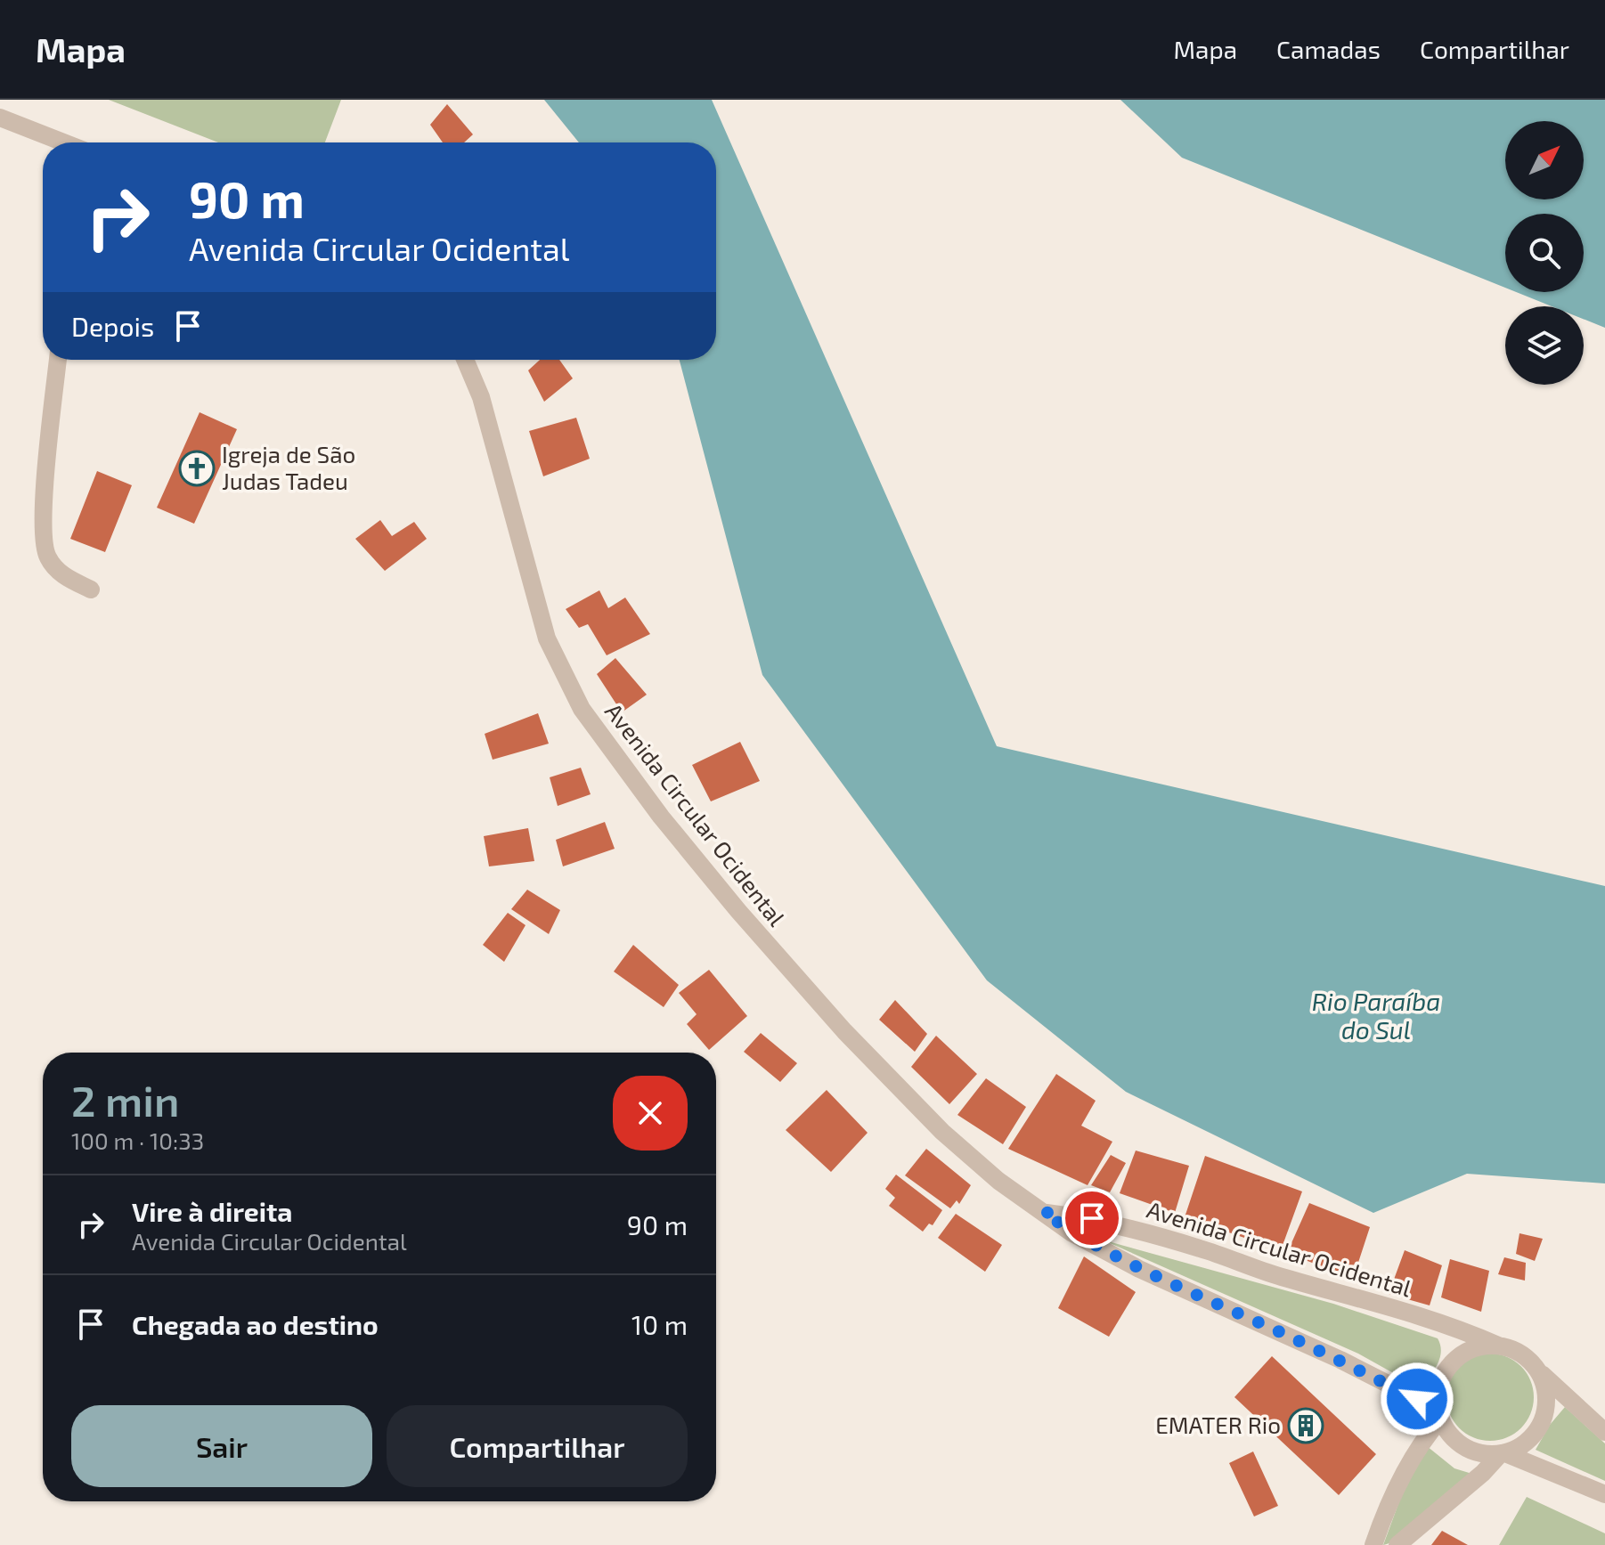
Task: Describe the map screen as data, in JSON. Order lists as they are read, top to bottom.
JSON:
{
  "streets": {
    "street": ["Avenida Circular Ocidental"]
  },
  "water": ["Rio Paraíba do Sul"],
  "places": {
    "church": ["Igreja de São Judas Tadeu"],
    "building": ["EMATER Rio"]
  },
  "north": "top right",
  "page": {
    "header": "Mapa",
    "nav": ["Mapa", "Camadas", "Compartilhar"],
    "turn": ["90 m", "Avenida Circular Ocidental"],
    "then": "Depois",
    "heading": ["2 min", "100 m · 10:33"],
    "list": [
      {
        "name": "Vire à direita",
        "note": "Avenida Circular Ocidental",
        "value": "90 m"
      },
      {
        "name": "Chegada ao destino",
        "value": "10 m"
      }
    ],
    "buttons": ["Sair", "Compartilhar"]
  }
}
